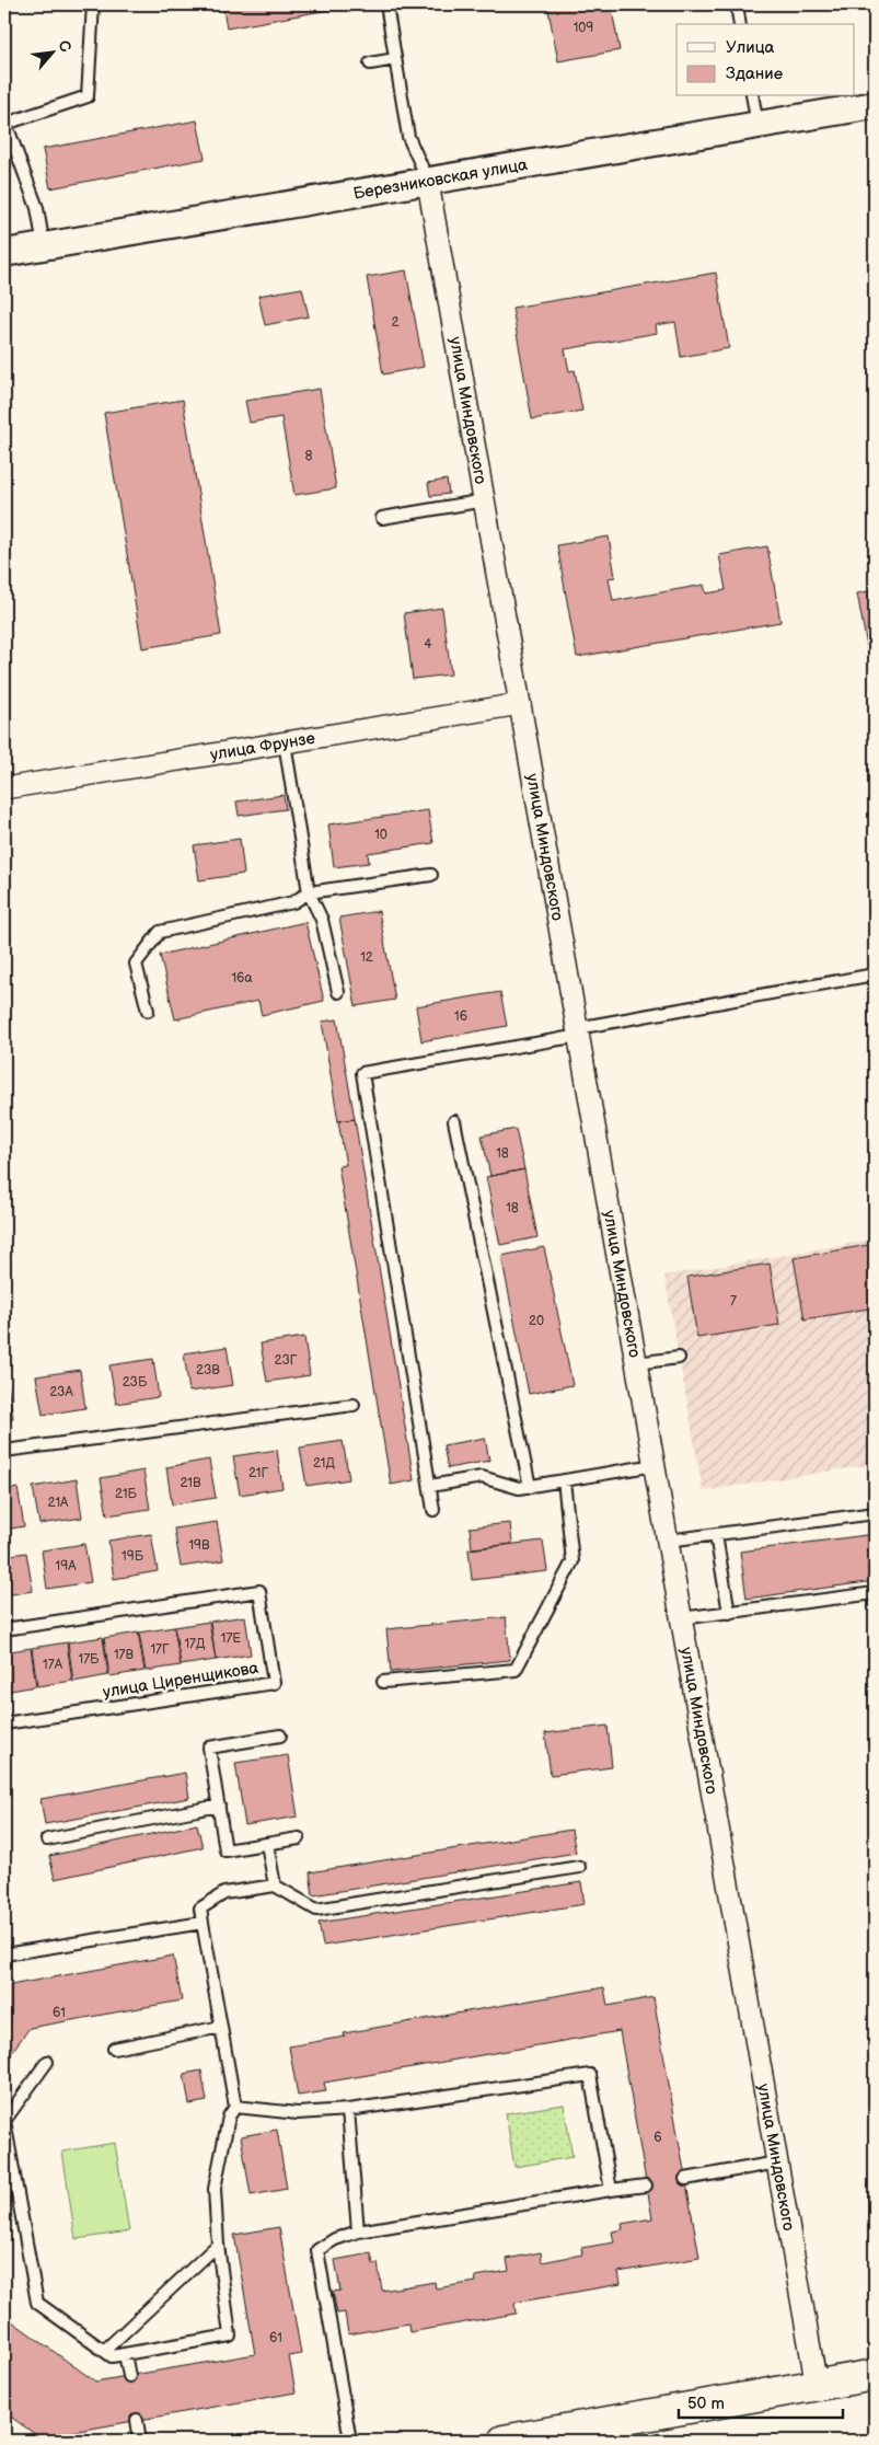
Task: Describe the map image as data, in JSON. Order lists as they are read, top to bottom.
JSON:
{
  "streets": {
    "street": ["Березниковская улица", "улица Миндовского", "улица Фрунзе"],
    "lane": ["улица Циренщикова"]
  },
  "crossings": [
    ["Березниковская улица", "улица Миндовского"],
    ["улица Миндовского", "улица Фрунзе"]
  ],
  "house_numbers": [
    "109",
    "2",
    "8",
    "4",
    "10",
    "12",
    "16а",
    "16",
    "18",
    "18",
    "7",
    "20",
    "23Г",
    "23В",
    "23Б",
    "23А",
    "21Д",
    "21Г",
    "21В",
    "21Б",
    "21А",
    "19В",
    "19Б",
    "19А",
    "17Е",
    "17Д",
    "17Г",
    "17В",
    "17Б",
    "17А",
    "61",
    "6",
    "61"
  ],
  "legend": ["Улица", "Здание"],
  "scale_bar": "50 m",
  "north": "top right"
}
